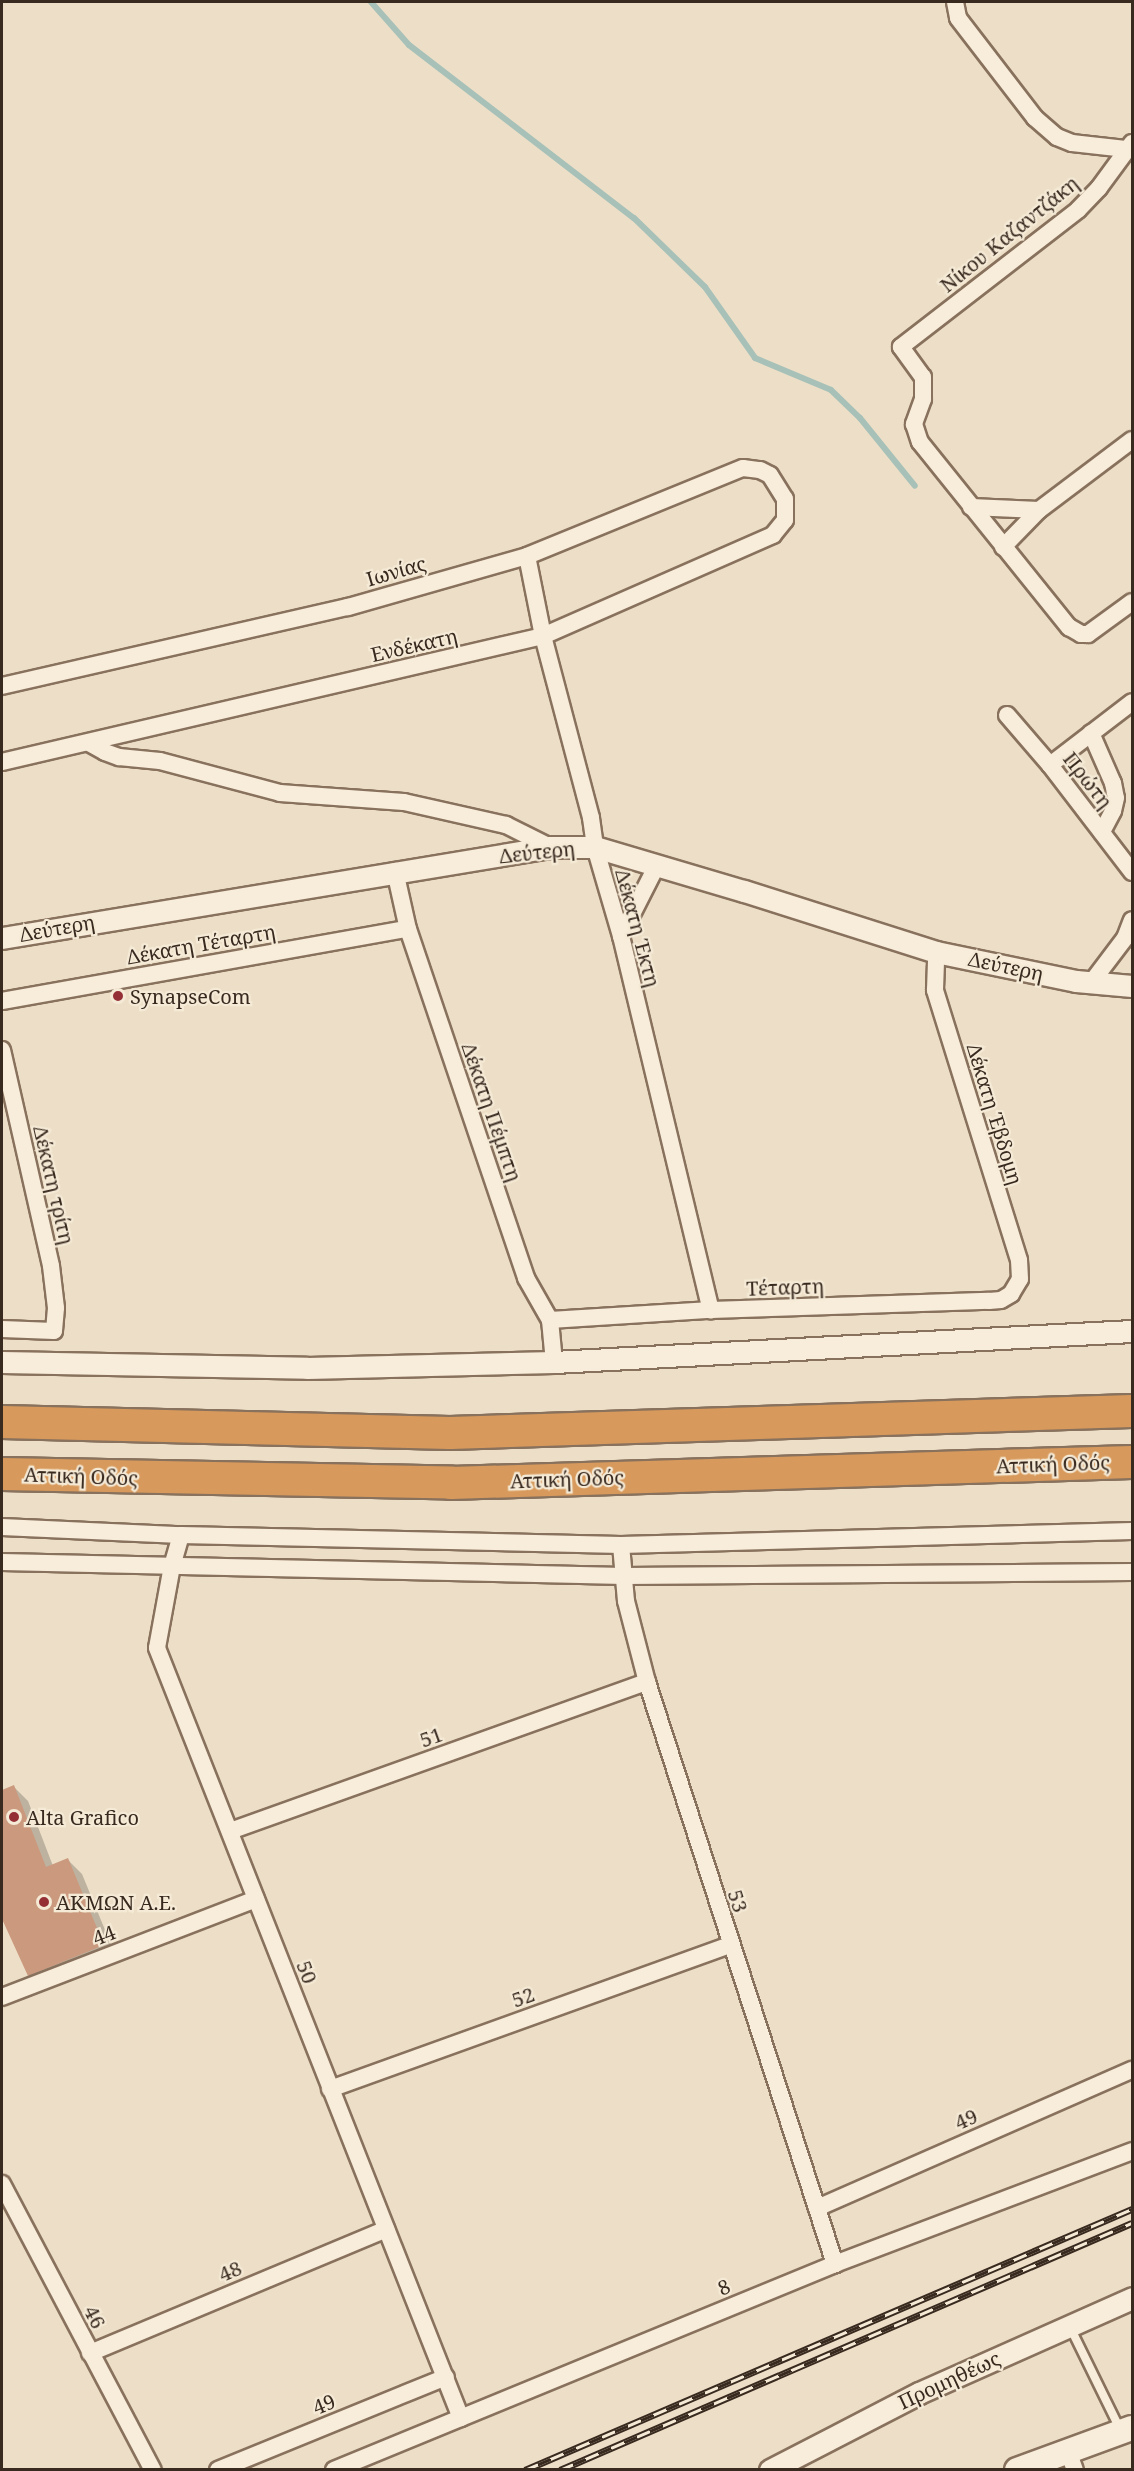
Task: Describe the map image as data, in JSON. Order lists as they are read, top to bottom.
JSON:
{
  "streets": {
    "highway": ["Αττική Οδός"],
    "street": [
      "Νίκου Καζαντζάκη",
      "Ιωνίας",
      "Ενδέκατη",
      "Πρώτη",
      "Δεύτερη",
      "Δέκατη Έκτη",
      "Δέκατη Τέταρτη",
      "Δέκατη Πέμπτη",
      "Δέκατη Έβδομη",
      "Δέκατη τρίτη",
      "Τέταρτη",
      "51",
      "53",
      "44",
      "50",
      "52",
      "49",
      "48",
      "8",
      "46",
      "Προμηθέως"
    ]
  },
  "crossings": [
    ["Ιωνίας", "Ενδέκατη"],
    ["Ιωνίας", "Δέκατη Έκτη"],
    ["Ενδέκατη", "Δέκατη Έκτη"],
    ["Δεύτερη", "Δέκατη Έκτη"],
    ["Δεύτερη", "Δέκατη Πέμπτη"],
    ["Δεύτερη", "Δέκατη Έβδομη"],
    ["Δέκατη Έκτη", "Τέταρτη"],
    ["Δέκατη Τέταρτη", "Δέκατη Πέμπτη"],
    ["Δέκατη Πέμπτη", "Τέταρτη"],
    ["Δέκατη Έβδομη", "Τέταρτη"],
    ["51", "53"],
    ["51", "50"],
    ["53", "52"],
    ["53", "49"],
    ["53", "8"],
    ["44", "50"],
    ["50", "52"],
    ["50", "49"],
    ["50", "48"],
    ["50", "8"],
    ["48", "46"]
  ],
  "places": ["SynapseCom", "Alta Grafico", "ΑΚΜΩΝ Α.Ε."]
}
